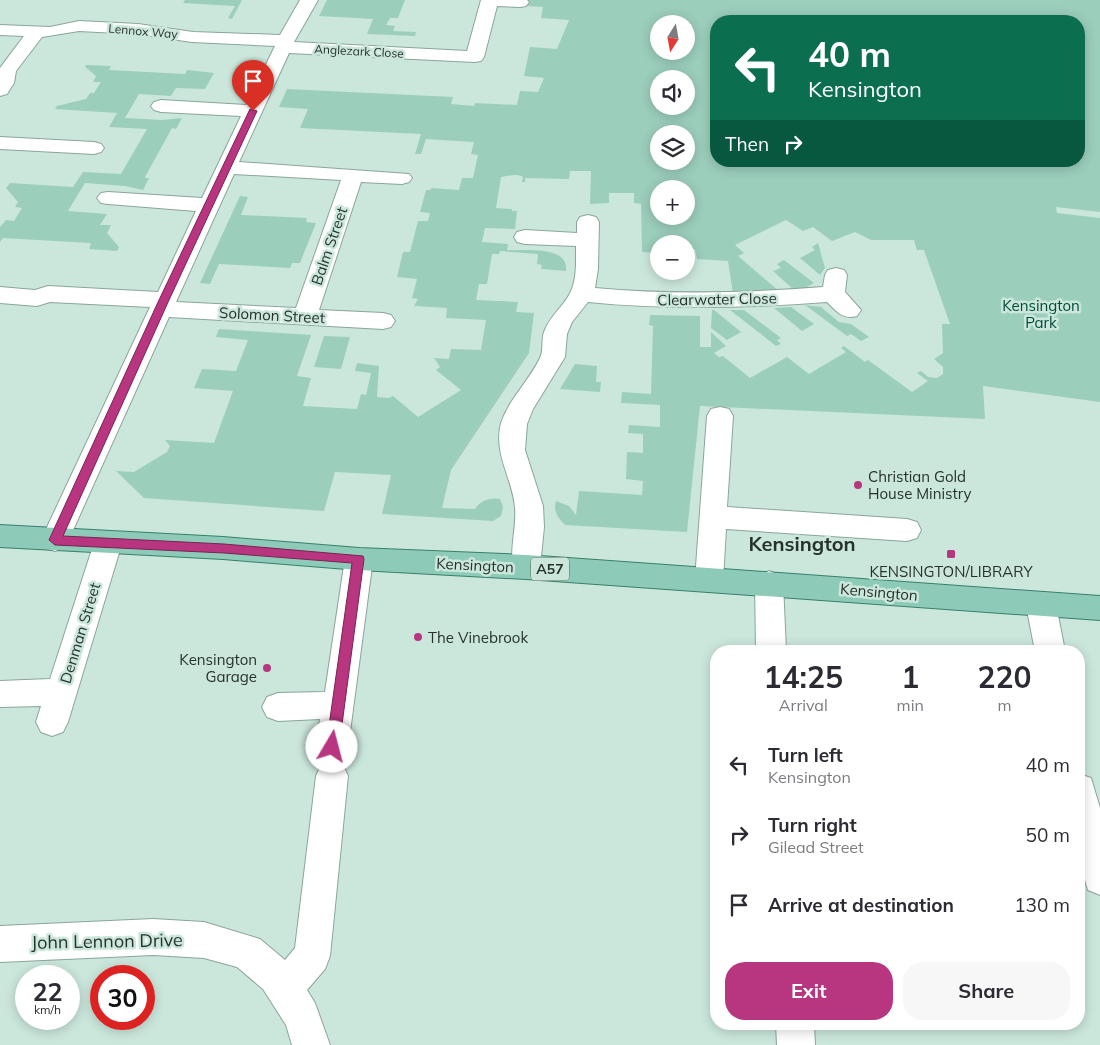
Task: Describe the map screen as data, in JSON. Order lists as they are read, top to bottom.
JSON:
{
  "streets": {
    "main road": ["Kensington", "A57"],
    "street": [
      "Lennox Way",
      "Anglezark Close",
      "Balm Street",
      "Clearwater Close",
      "Solomon Street",
      "Denman Street",
      "John Lennon Drive"
    ]
  },
  "crossings": [
    ["Lennox Way", "Anglezark Close"],
    ["Balm Street", "Solomon Street"],
    ["Kensington", "Denman Street"]
  ],
  "districts": ["Kensington"],
  "parks": ["Kensington Park"],
  "places": {
    "other": ["Christian Gold House Ministry", "The Vinebrook", "Kensington Garage"],
    "transit": ["KENSINGTON/LIBRARY"]
  },
  "north": "bottom",
  "page": {
    "map_buttons": ["+", "−"],
    "turn": ["40 m", "Kensington"],
    "then": "Then",
    "eta": [
      "14:25",
      "Arrival",
      "1",
      "min",
      "220",
      "m"
    ],
    "list": [
      {
        "name": "Turn left",
        "note": "Kensington",
        "value": "40 m"
      },
      {
        "name": "Turn right",
        "note": "Gilead Street",
        "value": "50 m"
      },
      {
        "name": "Arrive at destination",
        "value": "130 m"
      }
    ],
    "buttons": ["Exit", "Share"],
    "speed": "22 km/h",
    "limit": "30"
  }
}
